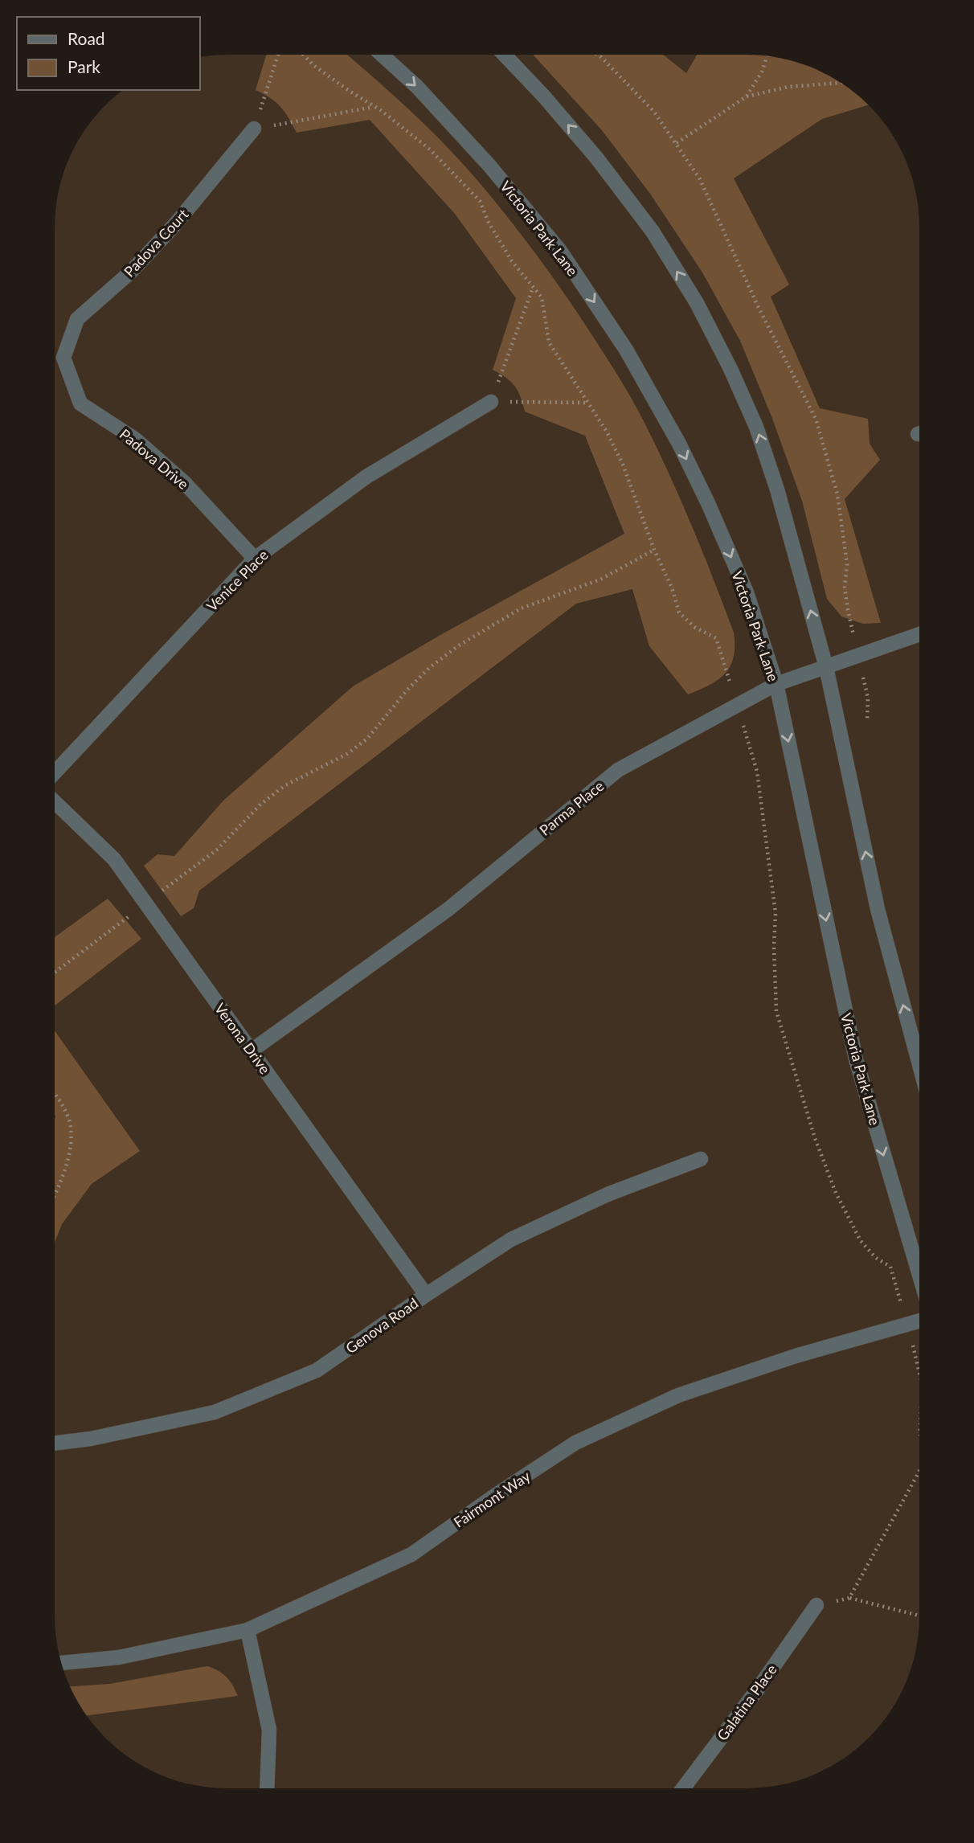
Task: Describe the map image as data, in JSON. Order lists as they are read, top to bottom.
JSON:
{
  "streets": {
    "street": [
      "Victoria Park Lane",
      "Padova Court",
      "Padova Drive",
      "Venice Place",
      "Parma Place",
      "Verona Drive",
      "Genova Road",
      "Fairmont Way",
      "Galatina Place"
    ]
  },
  "crossings": [
    ["Victoria Park Lane", "Parma Place"],
    ["Padova Court", "Padova Drive"],
    ["Padova Drive", "Venice Place"],
    ["Parma Place", "Verona Drive"],
    ["Verona Drive", "Genova Road"]
  ],
  "legend": ["Road", "Park"]
}
